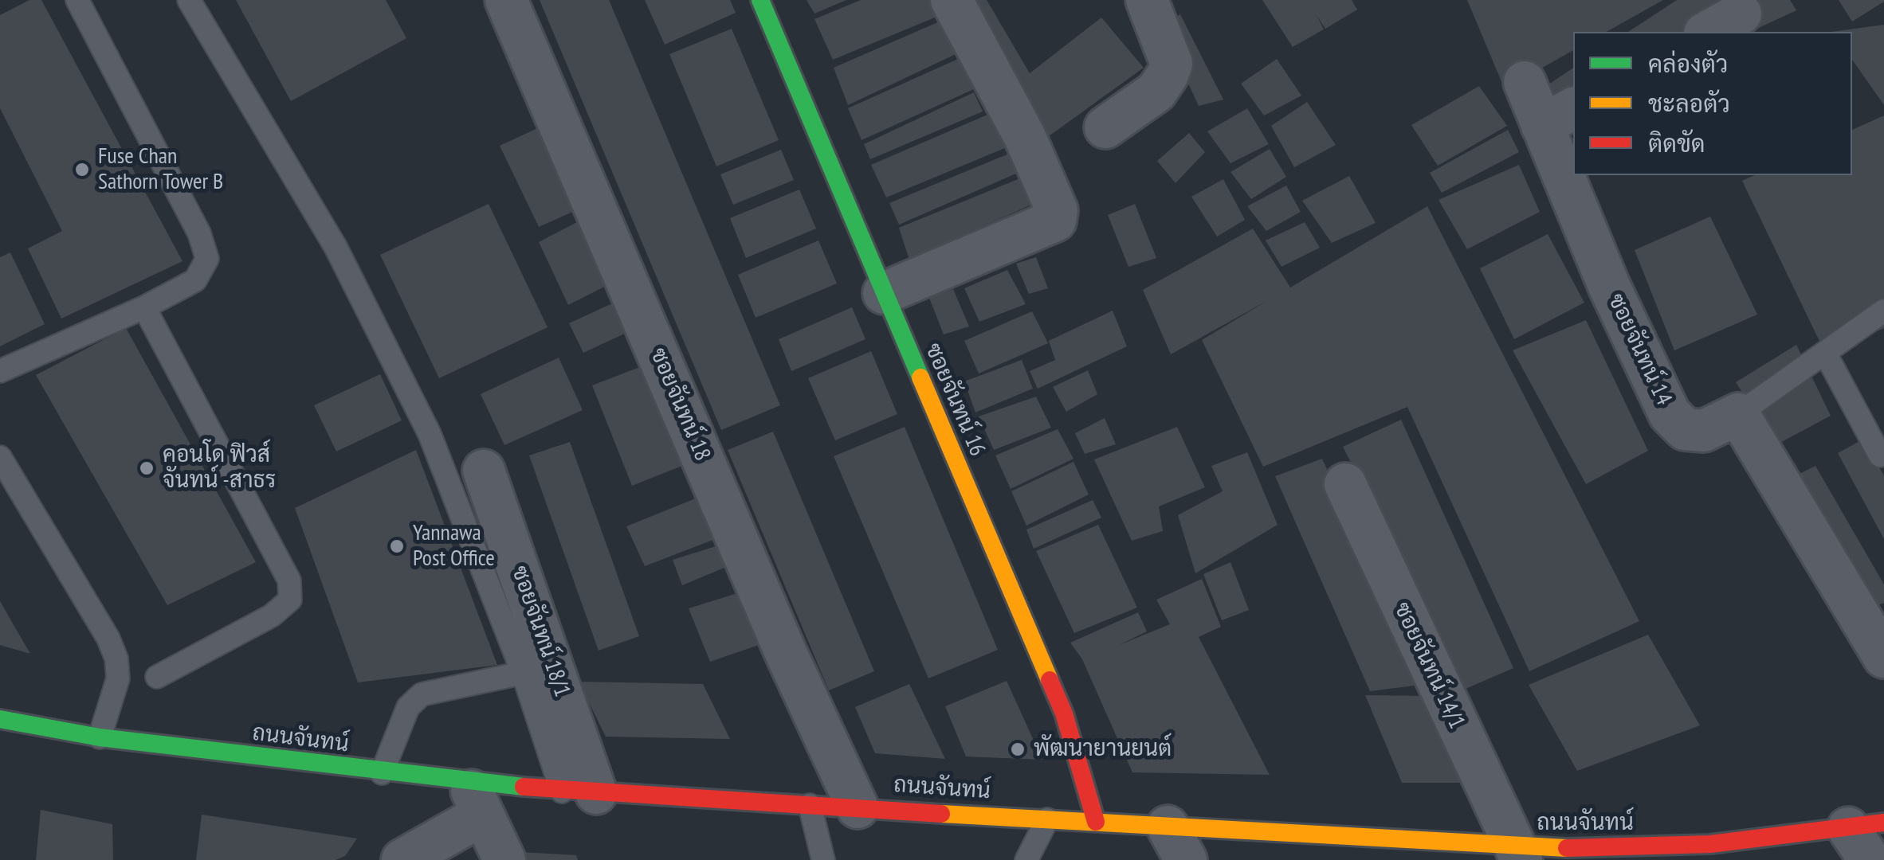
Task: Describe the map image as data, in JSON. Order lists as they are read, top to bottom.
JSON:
{
  "streets": {
    "main road": ["ซอยจันทน์ 16", "ถนนจันทน์"],
    "street": [
      "ซอยจันทน์ 14",
      "ซอยจันทน์ 18",
      "ซอยจันทน์ 18/1",
      "ซอยจันทน์ 14/1"
    ]
  },
  "crossings": [
    ["ซอยจันทน์ 16", "ถนนจันทน์"],
    ["ซอยจันทน์ 18", "ถนนจันทน์"],
    ["ซอยจันทน์ 18/1", "ถนนจันทน์"],
    ["ซอยจันทน์ 14/1", "ถนนจันทน์"]
  ],
  "places": [
    "Fuse Chan Sathorn Tower B",
    "คอนโด ฟิวส์ จันทน์ -สาธร",
    "Yannawa Post Office",
    "พัฒนายานยนต์"
  ],
  "legend": ["คล่องตัว", "ชะลอตัว", "ติดขัด"]
}
